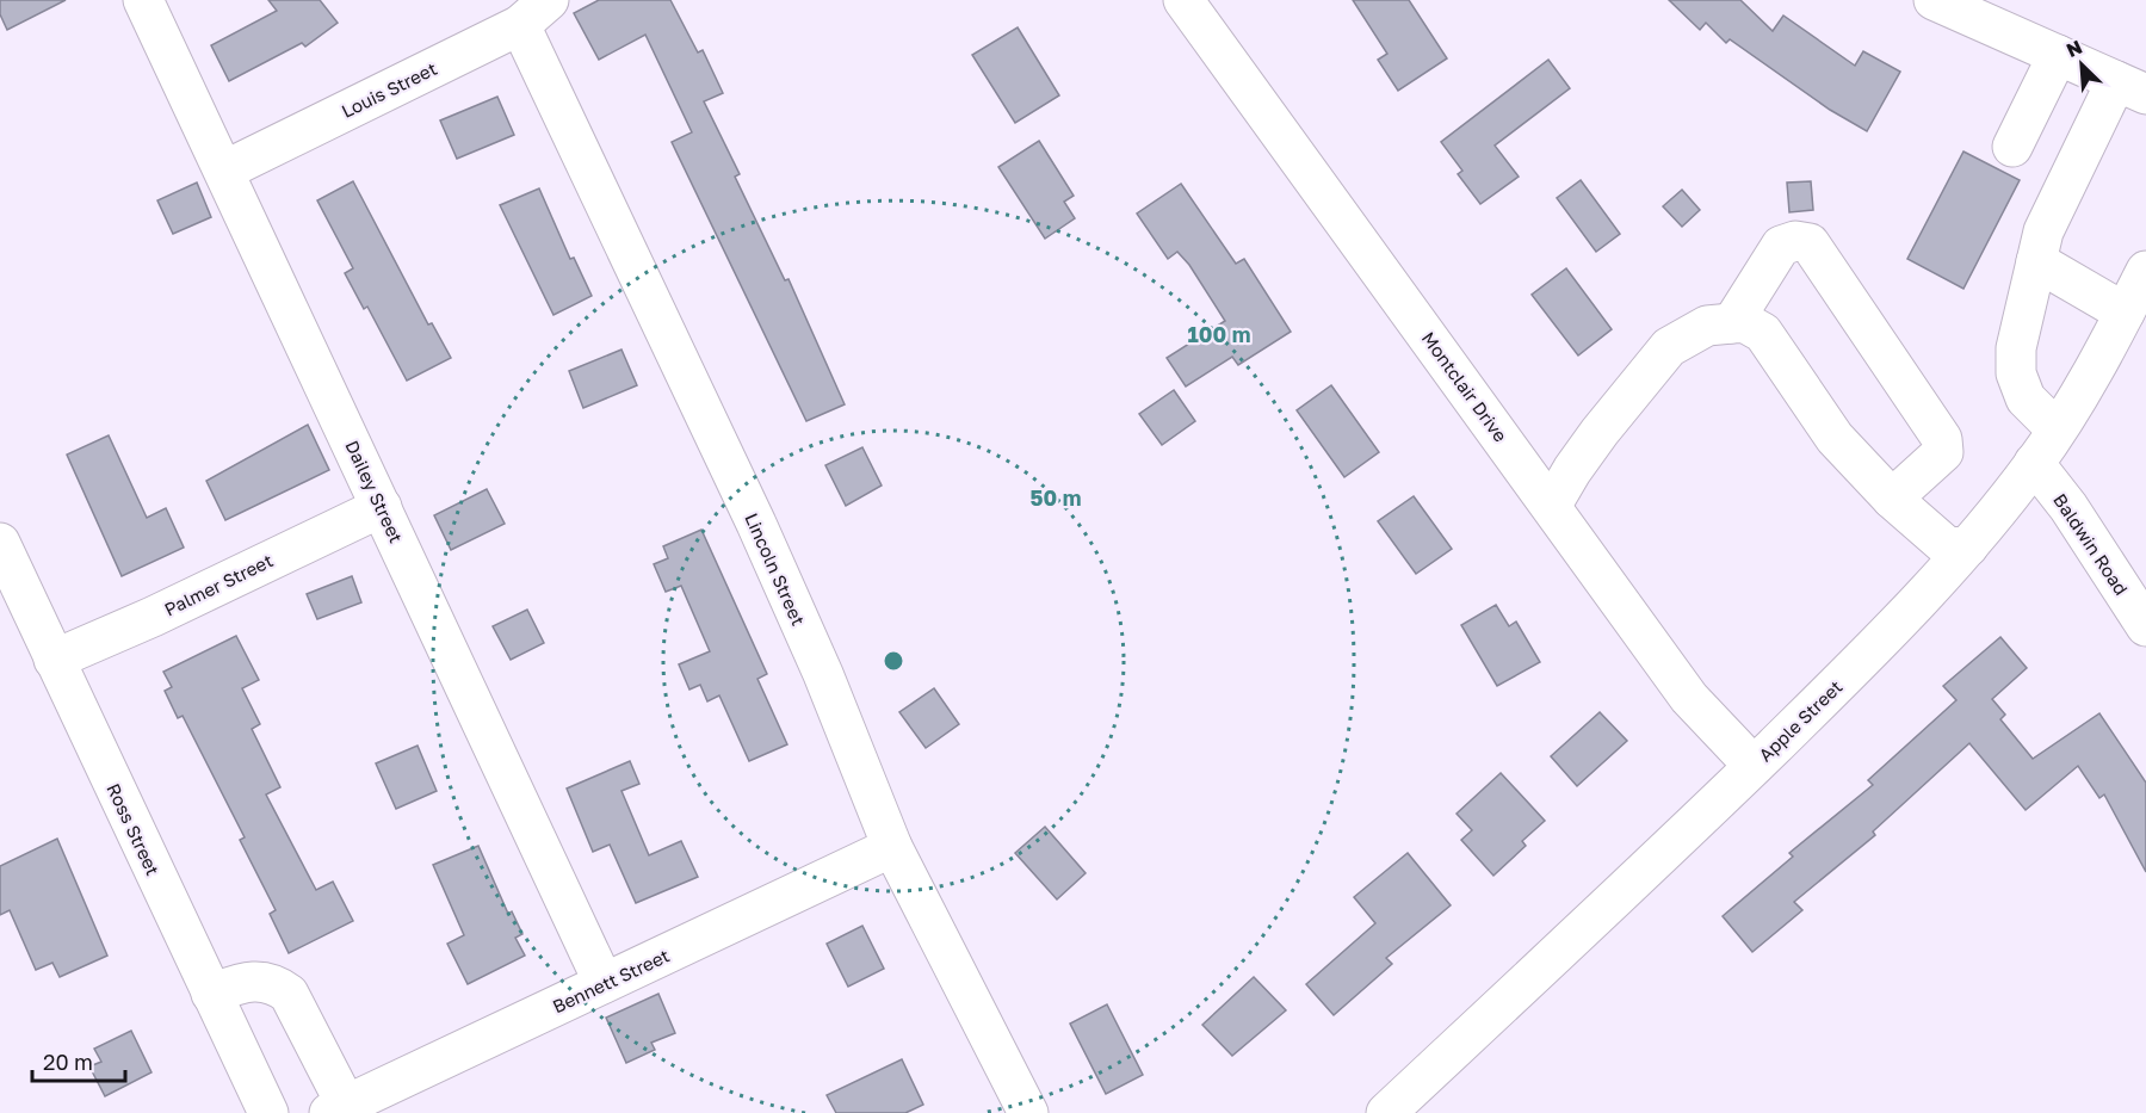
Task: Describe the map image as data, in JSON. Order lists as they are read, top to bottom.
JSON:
{
  "streets": {
    "street": [
      "Louis Street",
      "Montclair Drive",
      "Dailey Street",
      "Baldwin Road",
      "Lincoln Street",
      "Palmer Street",
      "Apple Street",
      "Ross Street",
      "Bennett Street"
    ]
  },
  "crossings": [
    ["Louis Street", "Dailey Street"],
    ["Louis Street", "Lincoln Street"],
    ["Montclair Drive", "Apple Street"],
    ["Dailey Street", "Palmer Street"],
    ["Dailey Street", "Bennett Street"],
    ["Baldwin Road", "Apple Street"],
    ["Lincoln Street", "Bennett Street"],
    ["Palmer Street", "Ross Street"]
  ],
  "scale_bar": "20 m",
  "north": "top left",
  "rings": ["100 m", "50 m"]
}
